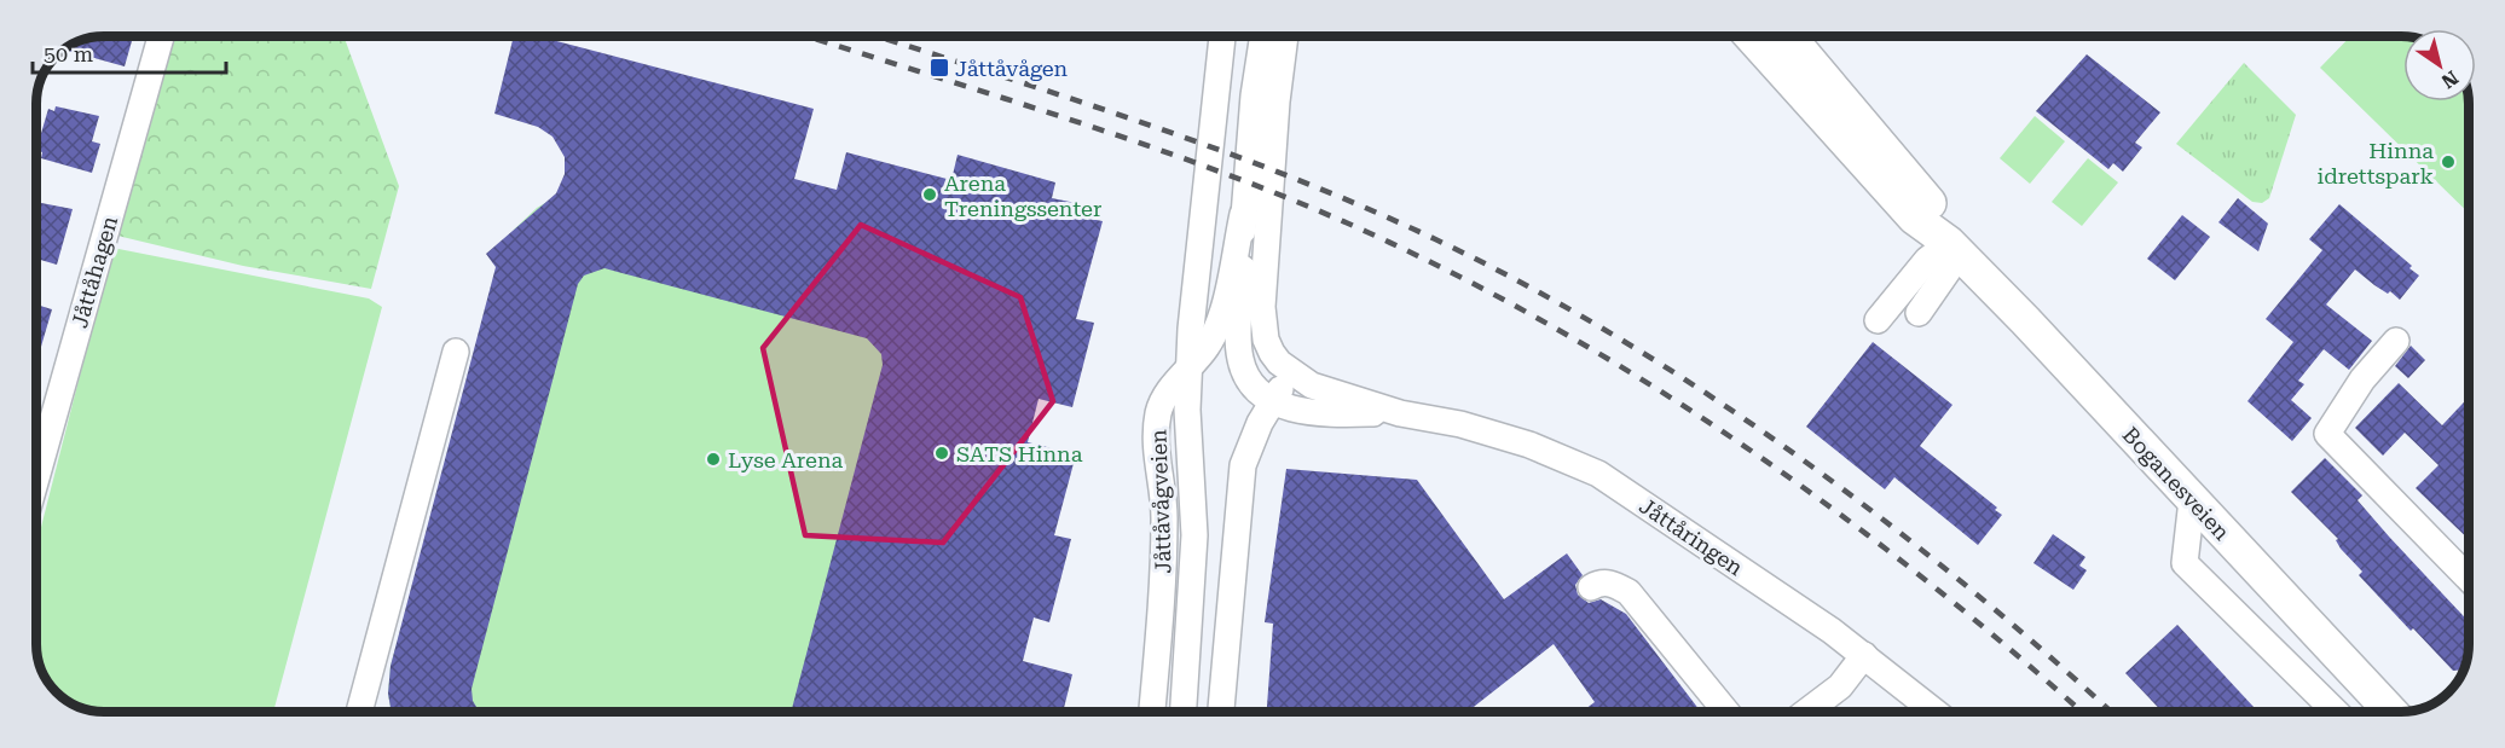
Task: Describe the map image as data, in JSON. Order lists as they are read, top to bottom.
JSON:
{
  "streets": {
    "main road": ["Boganesveien"],
    "street": ["Jåttåhagen", "Jåttåvågveien", "Jåttåringen"]
  },
  "crossings": [
    ["Jåttåvågveien", "Jåttåringen"]
  ],
  "places": {
    "transit": ["Jåttåvågen"],
    "other": [
      "Hinna idrettspark",
      "Arena Treningssenter",
      "SATS Hinna",
      "Lyse Arena"
    ]
  },
  "scale_bar": "50 m",
  "north": "bottom right"
}
